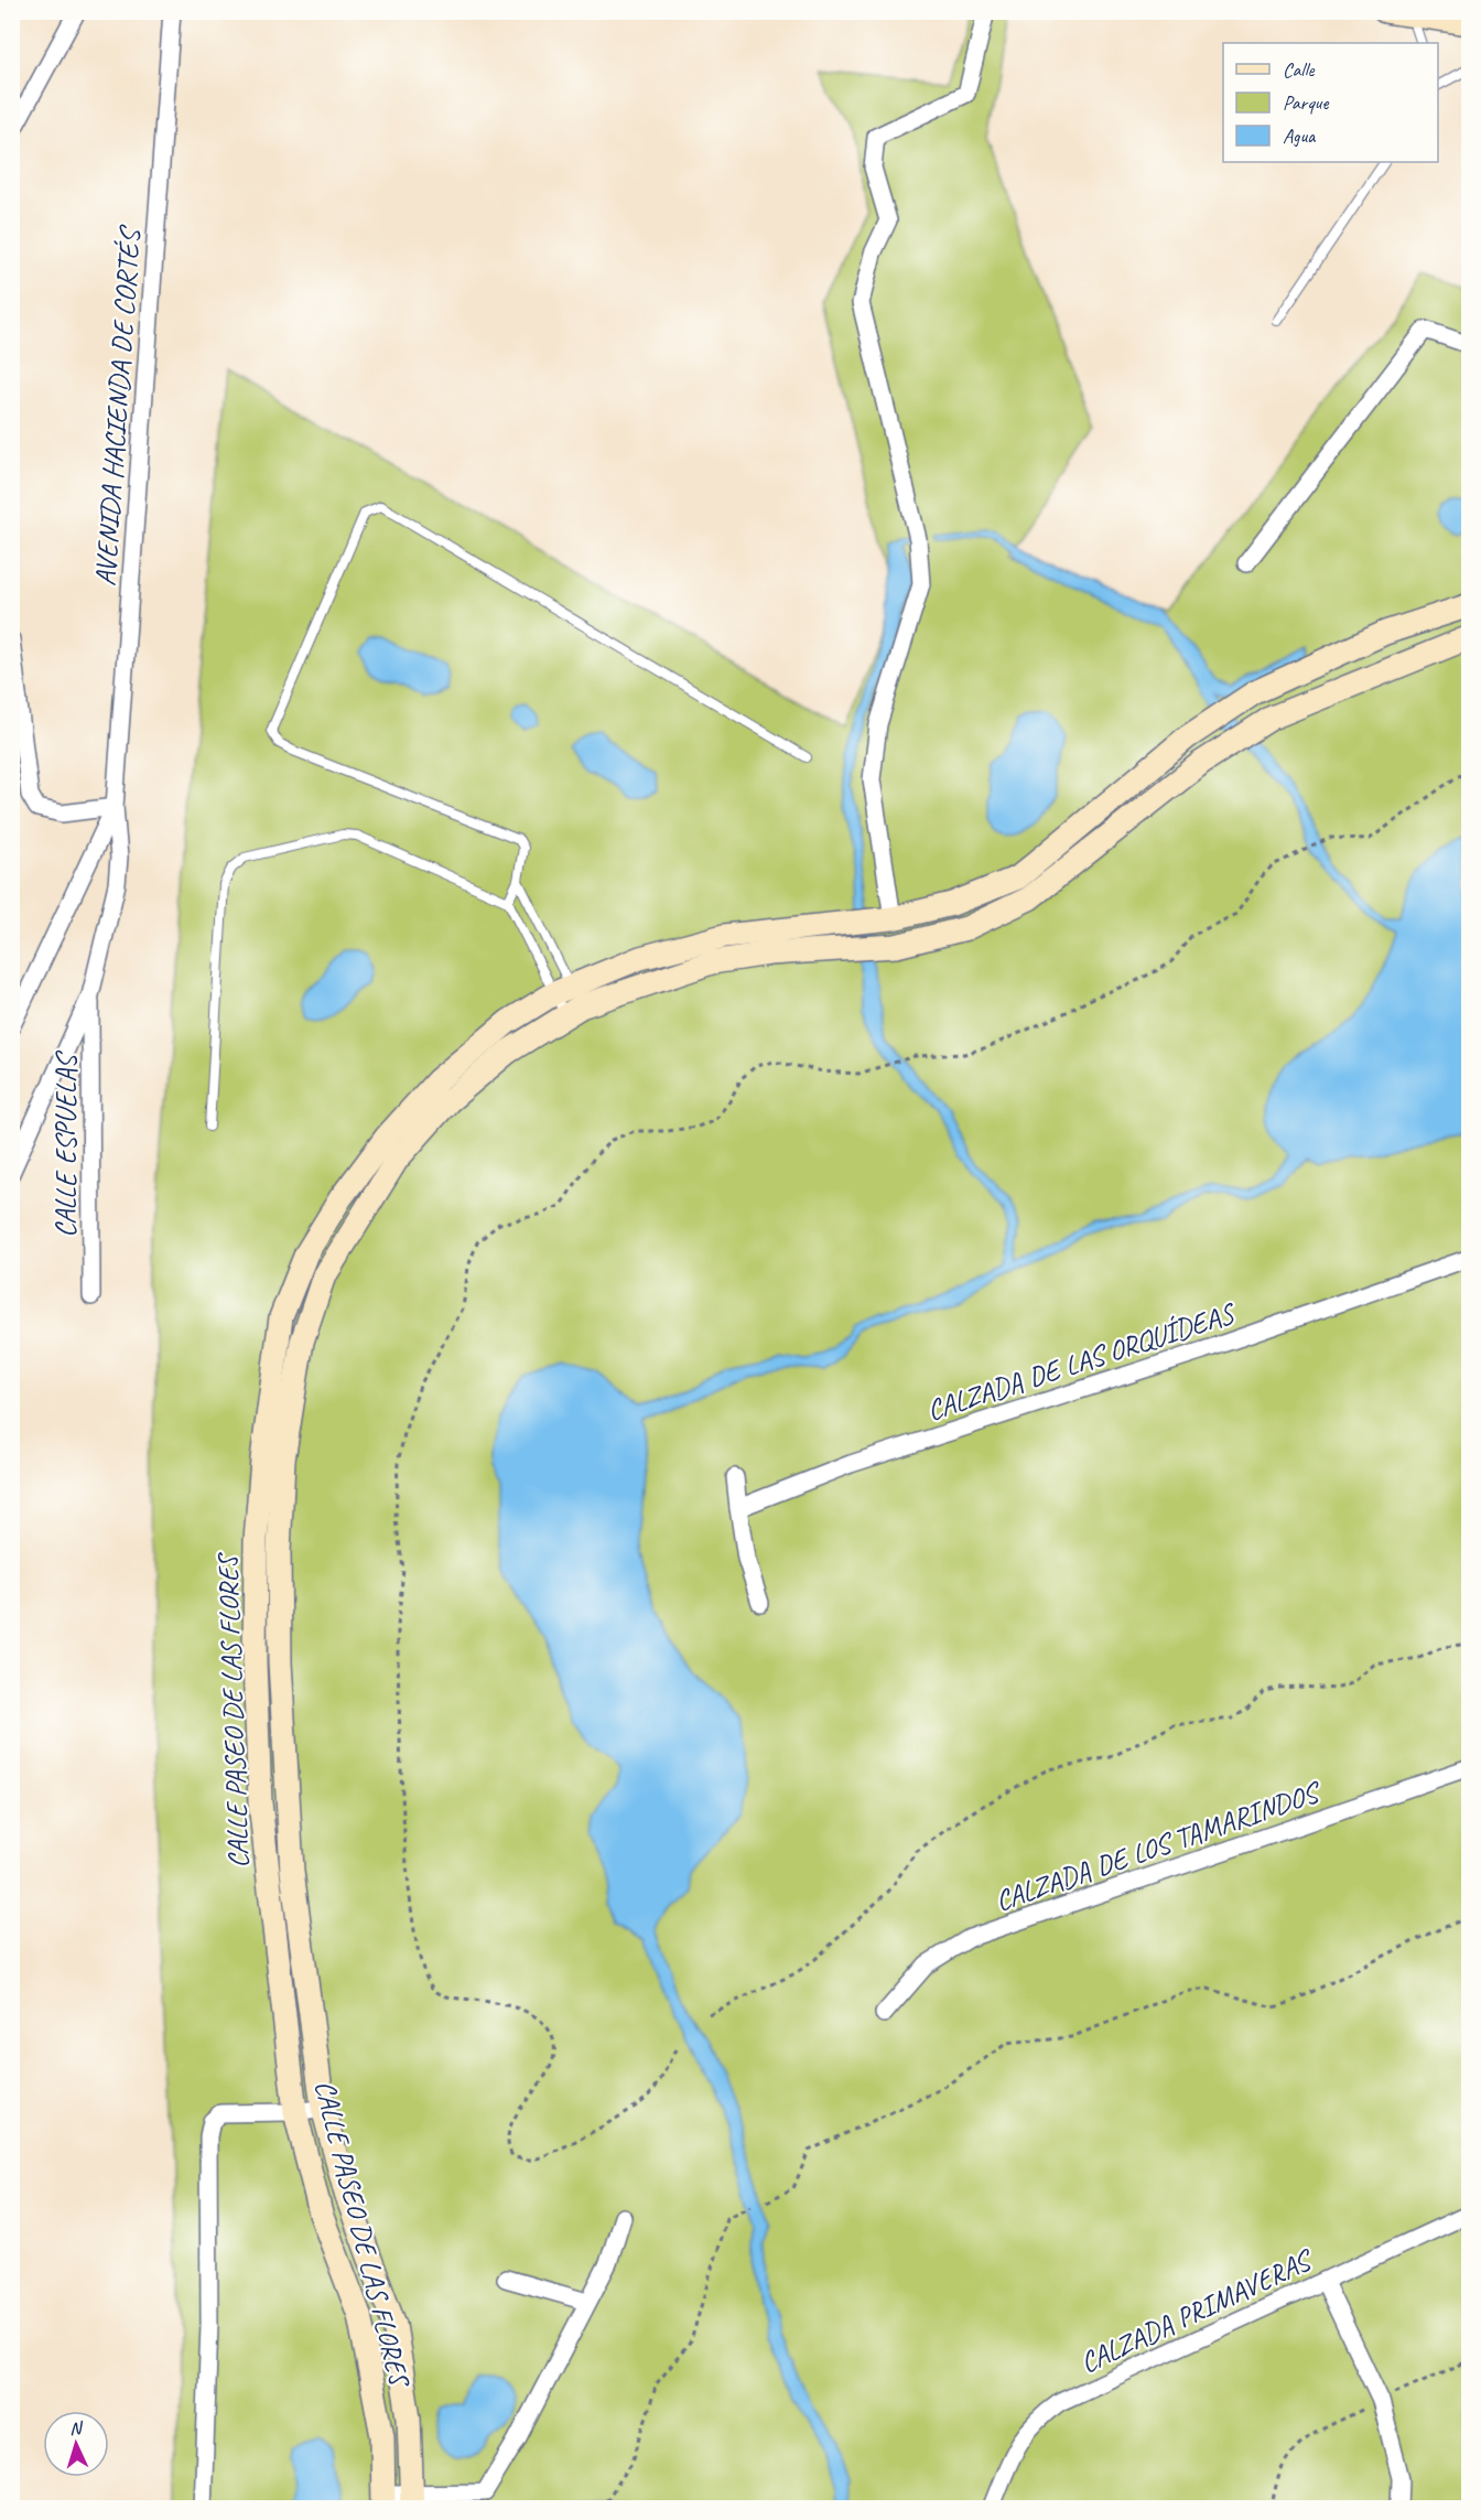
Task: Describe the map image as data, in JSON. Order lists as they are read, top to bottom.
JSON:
{
  "streets": {
    "street": [
      "AVENIDA HACIENDA DE CORTÉS",
      "CALLE ESPUELAS",
      "CALZADA DE LAS ORQUÍDEAS",
      "CALLE PASEO DE LAS FLORES",
      "CALZADA DE LOS TAMARINDOS",
      "CALZADA PRIMAVERAS"
    ]
  },
  "crossings": [
    ["AVENIDA HACIENDA DE CORTÉS", "CALLE ESPUELAS"]
  ],
  "legend": ["Calle", "Parque", "Agua"],
  "north": "top"
}
